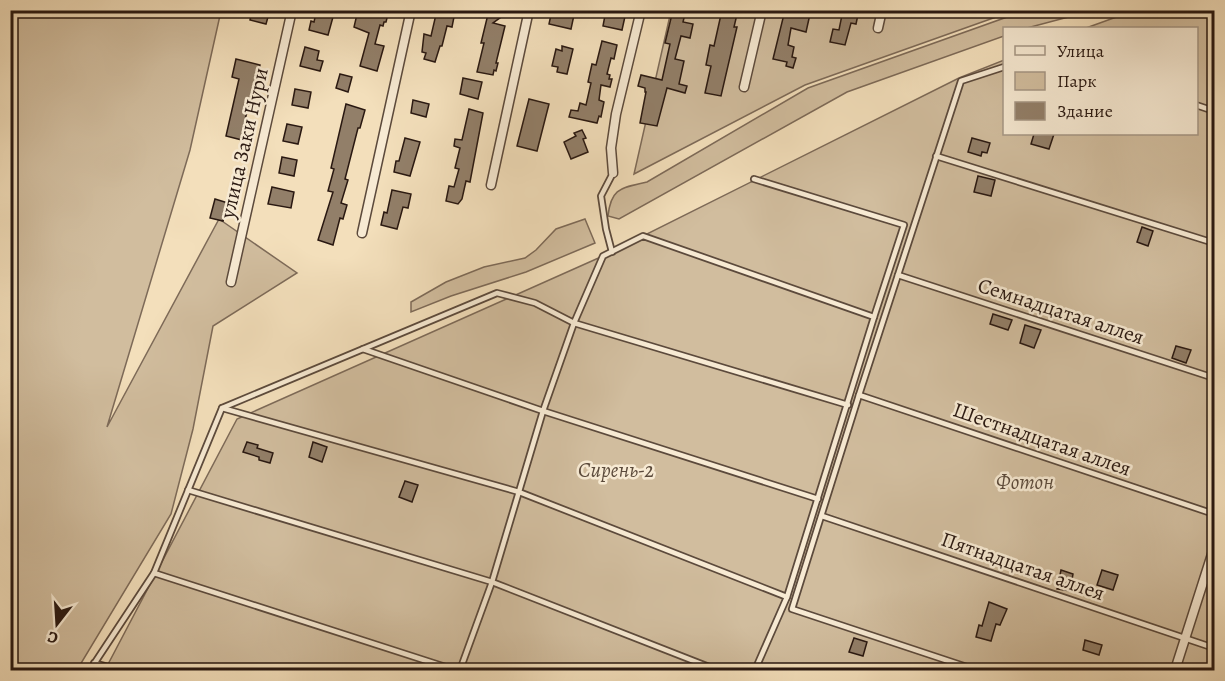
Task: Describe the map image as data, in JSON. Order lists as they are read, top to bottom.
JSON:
{
  "streets": {
    "street": ["улица Заки Нури"],
    "lane": ["Семнадцатая аллея", "Шестнадцатая аллея", "Пятнадцатая аллея"]
  },
  "parks": ["Сирень-2", "Фотон"],
  "legend": ["Улица", "Парк", "Здание"],
  "north": "bottom"
}
